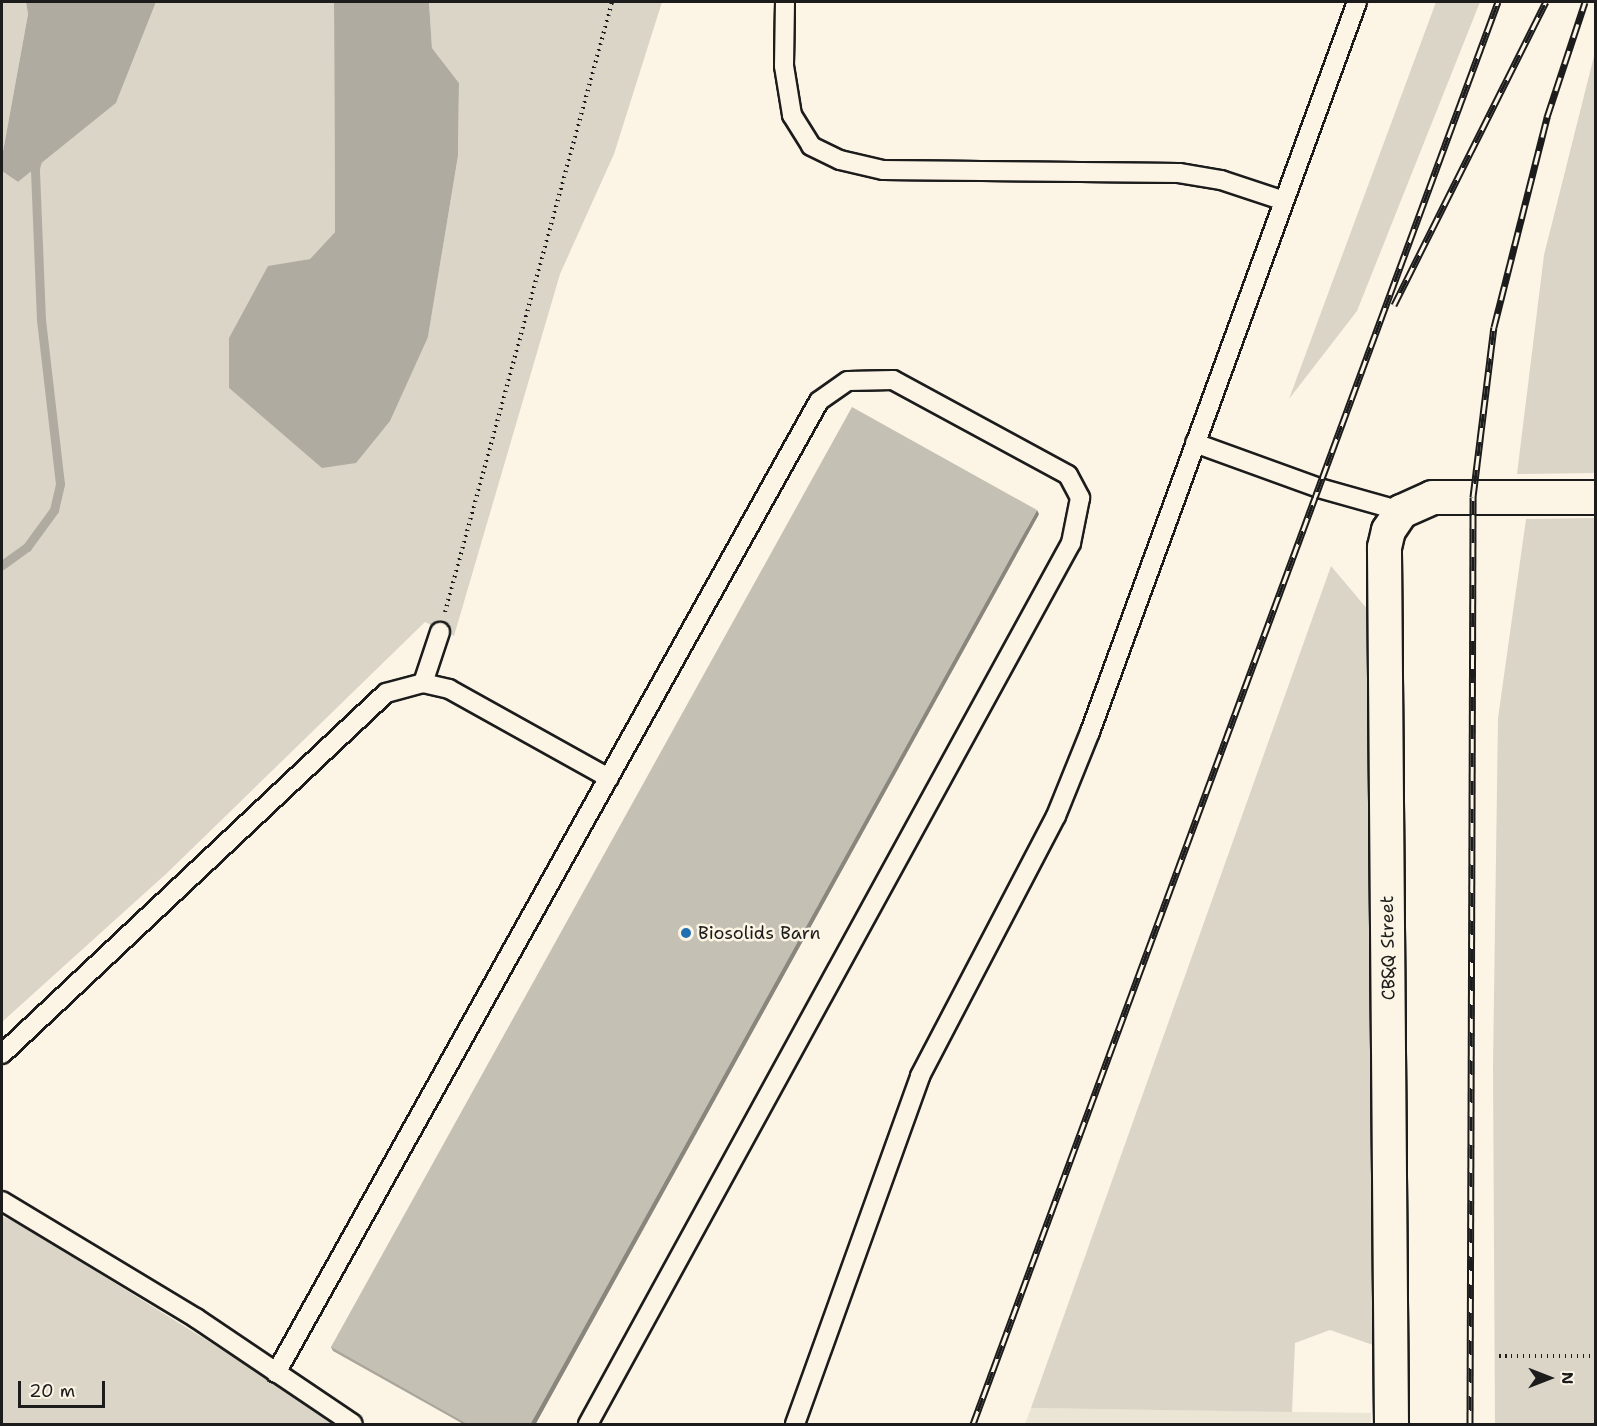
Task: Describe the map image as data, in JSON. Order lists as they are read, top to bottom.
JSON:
{
  "streets": {
    "street": ["CB&Q Street"]
  },
  "places": ["Biosolids Barn"],
  "scale_bar": "20 m",
  "north": "right"
}
